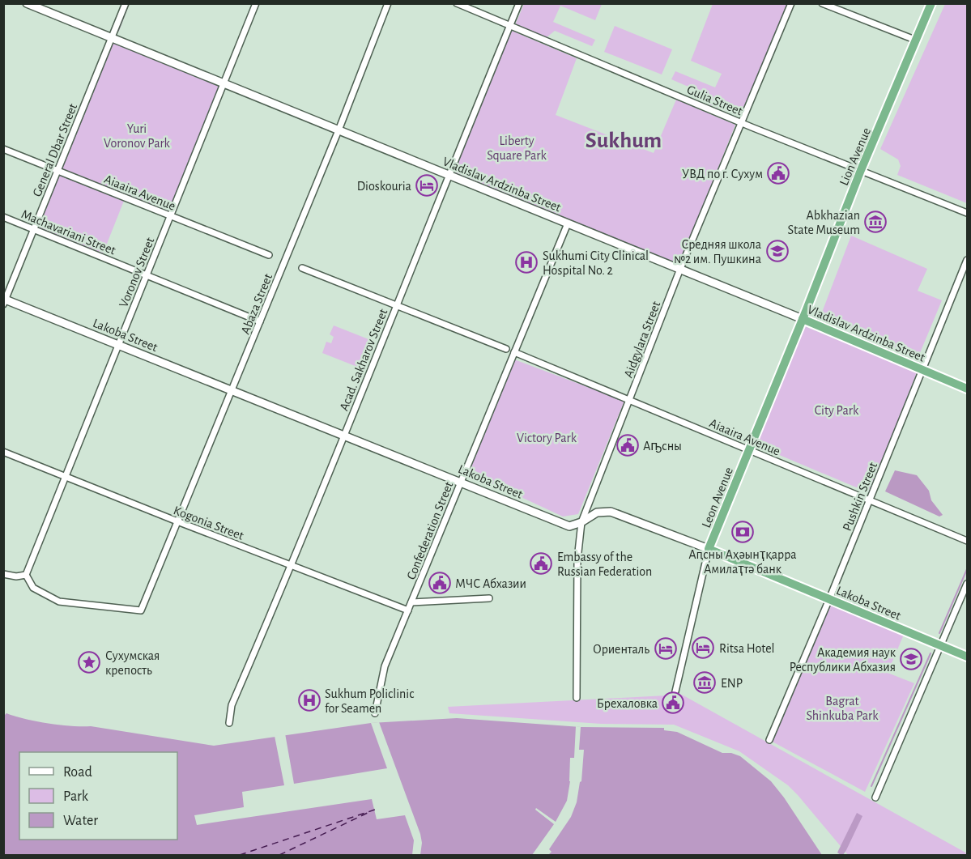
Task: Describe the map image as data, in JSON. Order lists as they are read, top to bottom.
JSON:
{
  "streets": {
    "highway": [
      "Lion Avenue",
      "Vladislav Ardzinba Street",
      "Lakoba Street",
      "Leon Avenue"
    ],
    "street": [
      "Gulia Street",
      "General Dbar Street",
      "Aiaaira Avenue",
      "Machavariani Street",
      "Voronov Street",
      "Abaza Street",
      "Aidgylara Street",
      "Acad. Sakharov Street",
      "Pushkin Street",
      "Kogonia Street",
      "Confederation Street"
    ]
  },
  "crossings": [
    ["Gulia Street", "Lion Avenue"],
    ["Gulia Street", "Aidgylara Street"],
    ["Gulia Street", "Acad. Sakharov Street"],
    ["General Dbar Street", "Vladislav Ardzinba Street"],
    ["General Dbar Street", "Aiaaira Avenue"],
    ["General Dbar Street", "Machavariani Street"],
    ["General Dbar Street", "Lakoba Street"],
    ["Lion Avenue", "Vladislav Ardzinba Street"],
    ["Lion Avenue", "Leon Avenue"],
    ["Vladislav Ardzinba Street", "Voronov Street"],
    ["Vladislav Ardzinba Street", "Abaza Street"],
    ["Vladislav Ardzinba Street", "Aidgylara Street"],
    ["Vladislav Ardzinba Street", "Acad. Sakharov Street"],
    ["Vladislav Ardzinba Street", "Pushkin Street"],
    ["Vladislav Ardzinba Street", "Leon Avenue"],
    ["Vladislav Ardzinba Street", "Confederation Street"],
    ["Aiaaira Avenue", "Voronov Street"],
    ["Aiaaira Avenue", "Aidgylara Street"],
    ["Aiaaira Avenue", "Pushkin Street"],
    ["Aiaaira Avenue", "Leon Avenue"],
    ["Aiaaira Avenue", "Confederation Street"],
    ["Machavariani Street", "Voronov Street"],
    ["Machavariani Street", "Abaza Street"],
    ["Voronov Street", "Abaza Street"],
    ["Voronov Street", "Lakoba Street"],
    ["Voronov Street", "Kogonia Street"],
    ["Abaza Street", "Lakoba Street"],
    ["Abaza Street", "Kogonia Street"],
    ["Lakoba Street", "Aidgylara Street"],
    ["Lakoba Street", "Acad. Sakharov Street"],
    ["Lakoba Street", "Pushkin Street"],
    ["Lakoba Street", "Leon Avenue"],
    ["Lakoba Street", "Confederation Street"],
    ["Acad. Sakharov Street", "Kogonia Street"],
    ["Kogonia Street", "Confederation Street"]
  ],
  "districts": ["Sukhum"],
  "parks": [
    "Yuri Voronov Park",
    "Liberty Square Park",
    "City Park",
    "Victory Park",
    "Bagrat Shinkuba Park"
  ],
  "places": {
    "public building": [
      "УВД по г. Сухум",
      "Аҧсны",
      "Embassy of the Russian Federation",
      "МЧС Абхазии",
      "Брехаловка"
    ],
    "hotel": ["Dioskouria", "Ritsa Hotel", "Ориенталь"],
    "museum": ["Abkhazian State Museum", "ENP"],
    "school or university": ["Средняя школа №2 им. Пушкина", "Академия наук Республики Абхазия"],
    "hospital": ["Sukhumi City Clinical Hospital No. 2", "Sukhum Policlinic for Seamen"],
    "bank": ["Аԥсны Аҳәынҭқарра Амилаҭтә банк"],
    "place": ["Сухумская крепость"]
  },
  "legend": ["Road", "Park", "Water"]
}
